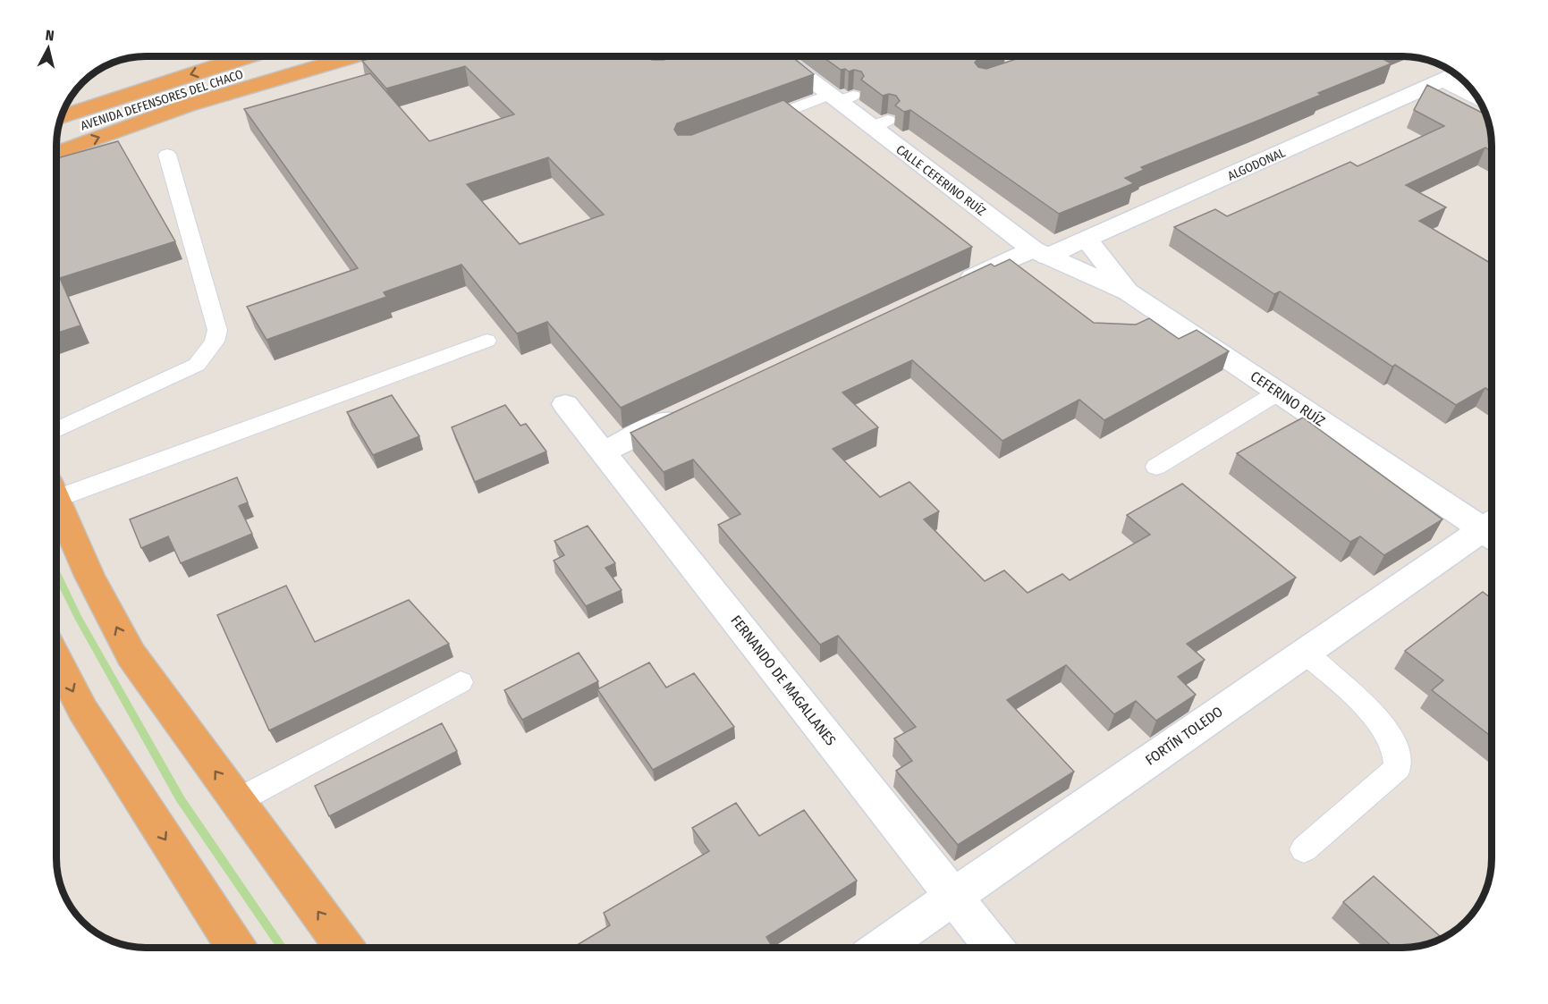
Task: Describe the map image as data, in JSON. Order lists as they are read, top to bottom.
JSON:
{
  "streets": {
    "highway": ["AVENIDA DEFENSORES DEL CHACO"],
    "street": [
      "ALGODONAL",
      "CALLE CEFERINO RUÍZ",
      "CEFERINO RUÍZ",
      "FERNANDO DE MAGALLANES",
      "FORTÍN TOLEDO"
    ]
  },
  "crossings": [
    ["ALGODONAL", "CALLE CEFERINO RUÍZ"],
    ["ALGODONAL", "CEFERINO RUÍZ"],
    ["CALLE CEFERINO RUÍZ", "CEFERINO RUÍZ"],
    ["FERNANDO DE MAGALLANES", "FORTÍN TOLEDO"]
  ],
  "north": "top"
}
